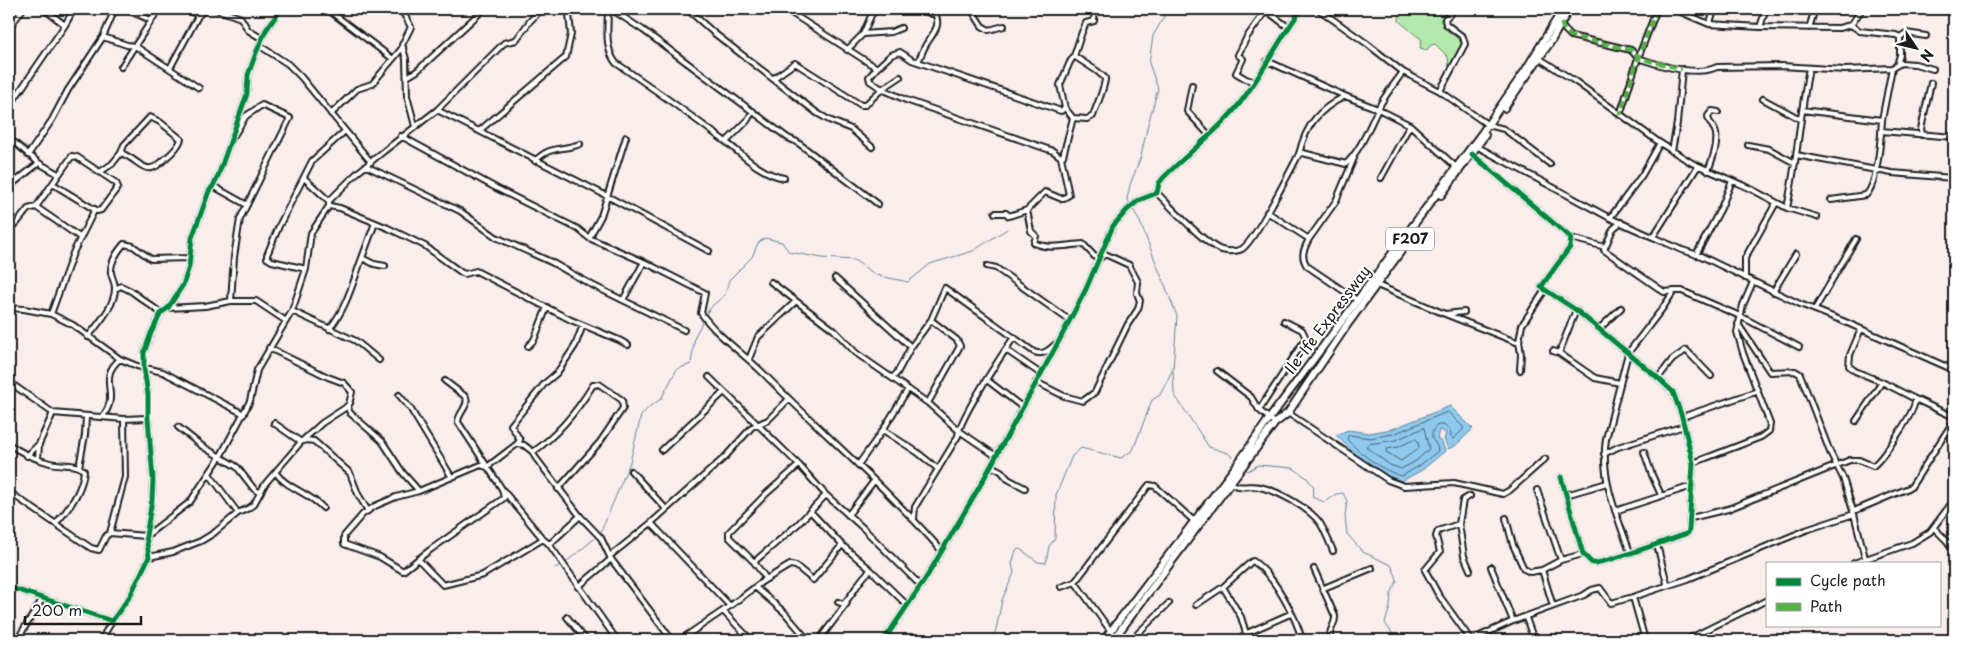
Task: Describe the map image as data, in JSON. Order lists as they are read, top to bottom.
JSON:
{
  "streets": {
    "main road": ["F207", "Ile-Ife Expressway"]
  },
  "legend": ["Cycle path", "Path"],
  "scale_bar": "200 m",
  "north": "bottom right"
}
